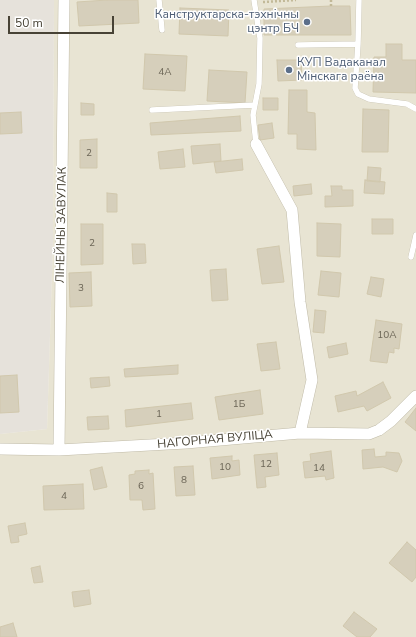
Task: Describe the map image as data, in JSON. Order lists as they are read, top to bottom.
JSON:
{
  "streets": {
    "street": ["ЛІНЕЙНЫ ЗАВУЛАК", "НАГОРНАЯ ВУЛІЦА"]
  },
  "crossings": [
    ["ЛІНЕЙНЫ ЗАВУЛАК", "НАГОРНАЯ ВУЛІЦА"]
  ],
  "places": ["Канструктарска-тэхнічны цэнтр БЧ", "КУП Вадаканал Мінскага раёна"],
  "house_numbers": [
    "4А",
    "2",
    "2",
    "3",
    "10А",
    "1Б",
    "1",
    "12",
    "10",
    "14",
    "8",
    "6",
    "4"
  ],
  "scale_bar": "50 m"
}
